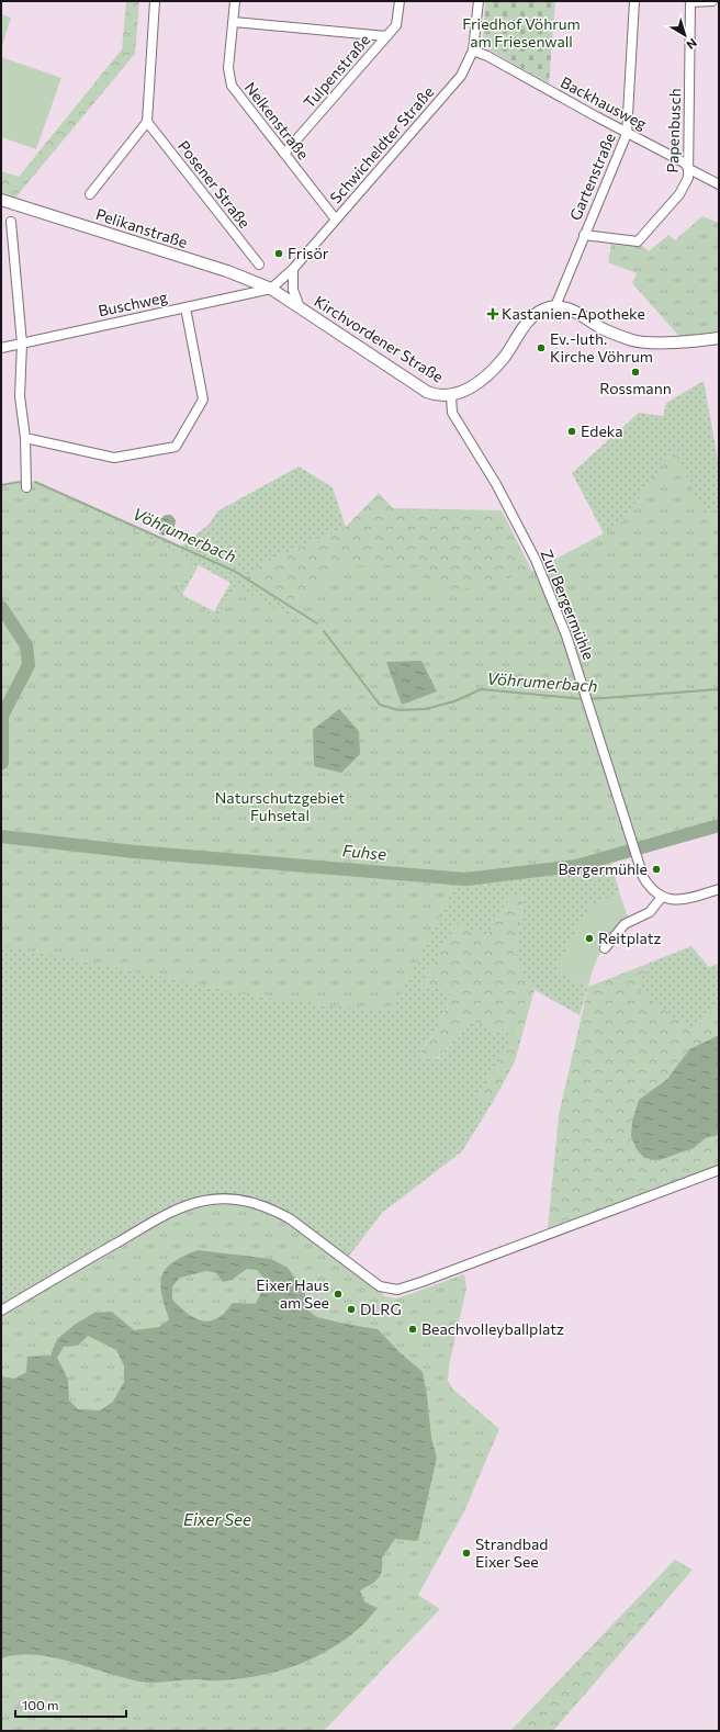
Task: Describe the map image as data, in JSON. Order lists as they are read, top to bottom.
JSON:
{
  "streets": {
    "main road": ["Pelikanstraße", "Kirchvordener Straße"],
    "street": [
      "Tulpenstraße",
      "Backhausweg",
      "Nelkenstraße",
      "Papenbusch",
      "Schwicheldter Straße",
      "Gartenstraße",
      "Posener Straße",
      "Buschweg",
      "Zur Bergermühle"
    ]
  },
  "crossings": [
    ["Tulpenstraße", "Nelkenstraße"],
    ["Backhausweg", "Papenbusch"],
    ["Backhausweg", "Schwicheldter Straße"],
    ["Backhausweg", "Gartenstraße"],
    ["Nelkenstraße", "Schwicheldter Straße"],
    ["Papenbusch", "Gartenstraße"],
    ["Schwicheldter Straße", "Pelikanstraße"],
    ["Schwicheldter Straße", "Buschweg"],
    ["Schwicheldter Straße", "Kirchvordener Straße"],
    ["Gartenstraße", "Kirchvordener Straße"],
    ["Pelikanstraße", "Buschweg"],
    ["Pelikanstraße", "Kirchvordener Straße"],
    ["Buschweg", "Kirchvordener Straße"],
    ["Kirchvordener Straße", "Zur Bergermühle"]
  ],
  "water": ["Vöhrumerbach", "Fuhse", "Eixer See"],
  "parks": ["Friedhof Vöhrum am Friesenwall", "Naturschutzgebiet Fuhsetal"],
  "places": {
    "other": [
      "Frisör",
      "Ev.-luth. Kirche Vöhrum",
      "Rossmann",
      "Edeka",
      "Bergermühle",
      "Reitplatz",
      "Eixer Haus am See",
      "DLRG",
      "Beachvolleyballplatz",
      "Strandbad Eixer See"
    ],
    "health": ["Kastanien-Apotheke"]
  },
  "scale_bar": "100 m",
  "north": "bottom right"
}
